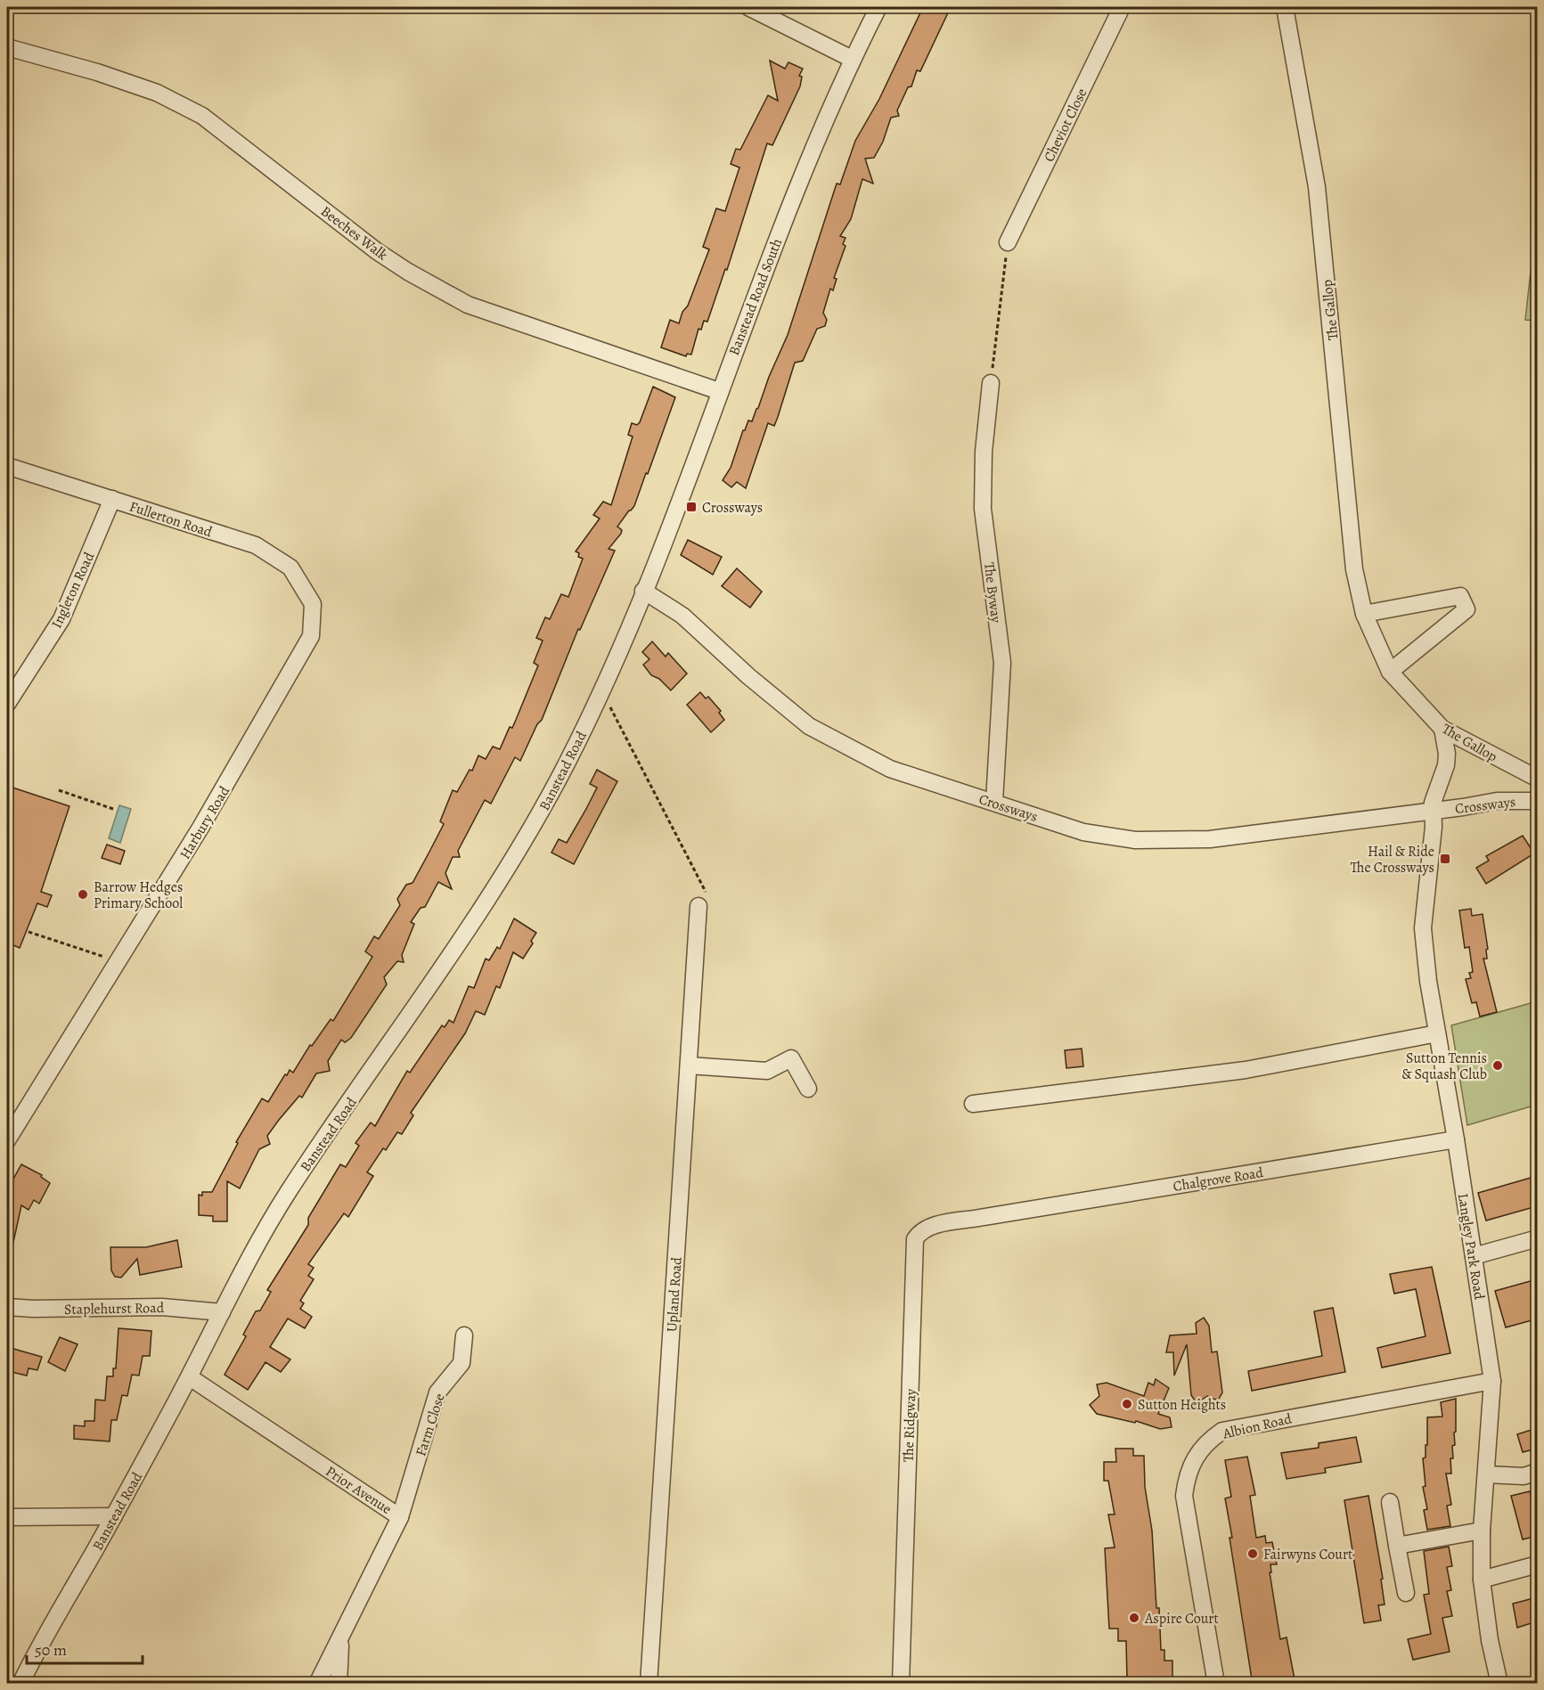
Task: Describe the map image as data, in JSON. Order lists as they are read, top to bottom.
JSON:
{
  "streets": {
    "street": [
      "Cheviot Close",
      "Beeches Walk",
      "Banstead Road South",
      "The Gallop",
      "Fullerton Road",
      "Ingleton Road",
      "The Byway",
      "Banstead Road",
      "Crossways",
      "Harbury Road",
      "Chalgrove Road",
      "Langley Park Road",
      "Upland Road",
      "Staplehurst Road",
      "Farm Close",
      "The Ridgway",
      "Albion Road",
      "Prior Avenue"
    ]
  },
  "crossings": [
    ["Beeches Walk", "Banstead Road South"],
    ["Banstead Road South", "Banstead Road"],
    ["Banstead Road South", "Crossways"],
    ["The Gallop", "Crossways"],
    ["Fullerton Road", "Ingleton Road"],
    ["Fullerton Road", "Harbury Road"],
    ["The Byway", "Crossways"],
    ["Banstead Road", "Crossways"],
    ["Banstead Road", "Staplehurst Road"],
    ["Banstead Road", "Prior Avenue"],
    ["Crossways", "Langley Park Road"],
    ["Chalgrove Road", "Langley Park Road"],
    ["Chalgrove Road", "The Ridgway"],
    ["Langley Park Road", "Albion Road"],
    ["Farm Close", "Prior Avenue"]
  ],
  "places": {
    "transit": ["Crossways", "Hail & Ride The Crossways"],
    "other": [
      "Barrow Hedges Primary School",
      "Sutton Tennis & Squash Club",
      "Sutton Heights",
      "Fairwyns Court",
      "Aspire Court"
    ]
  },
  "scale_bar": "50 m"
}
